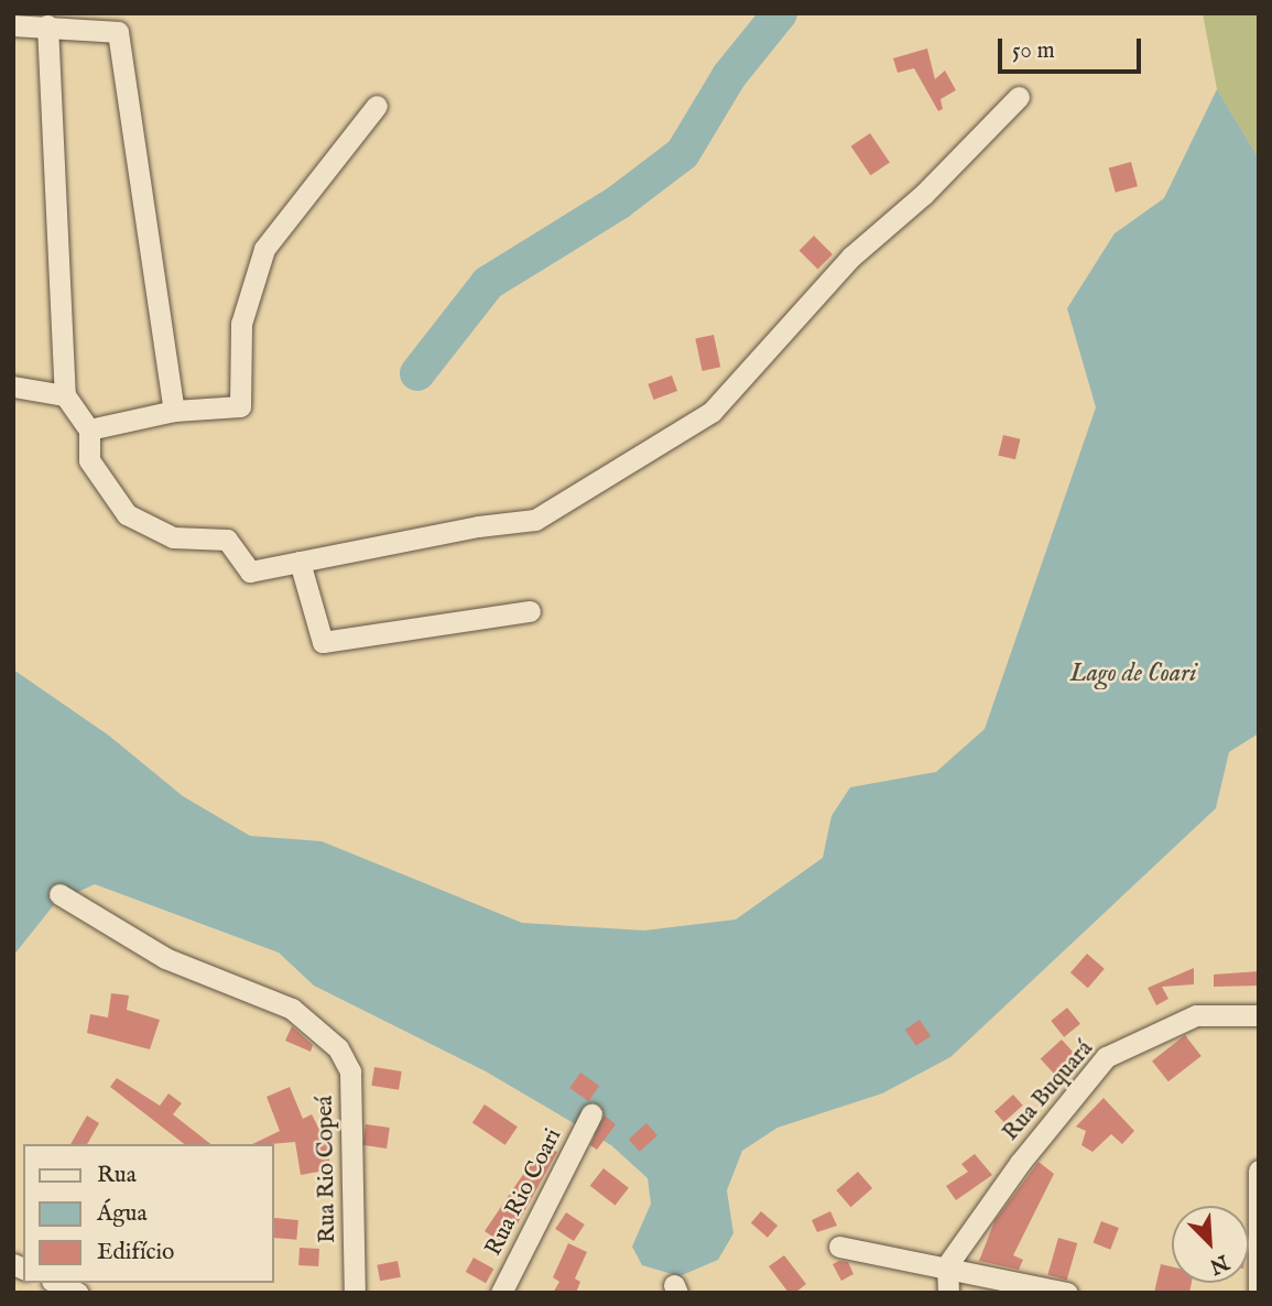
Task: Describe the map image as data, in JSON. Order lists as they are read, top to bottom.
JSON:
{
  "streets": {
    "street": ["Rua Buquará", "Rua Rio Copeá", "Rua Rio Coari"]
  },
  "water": ["Lago de Coari"],
  "legend": ["Rua", "Água", "Edifício"],
  "scale_bar": "50 m",
  "north": "bottom right"
}
